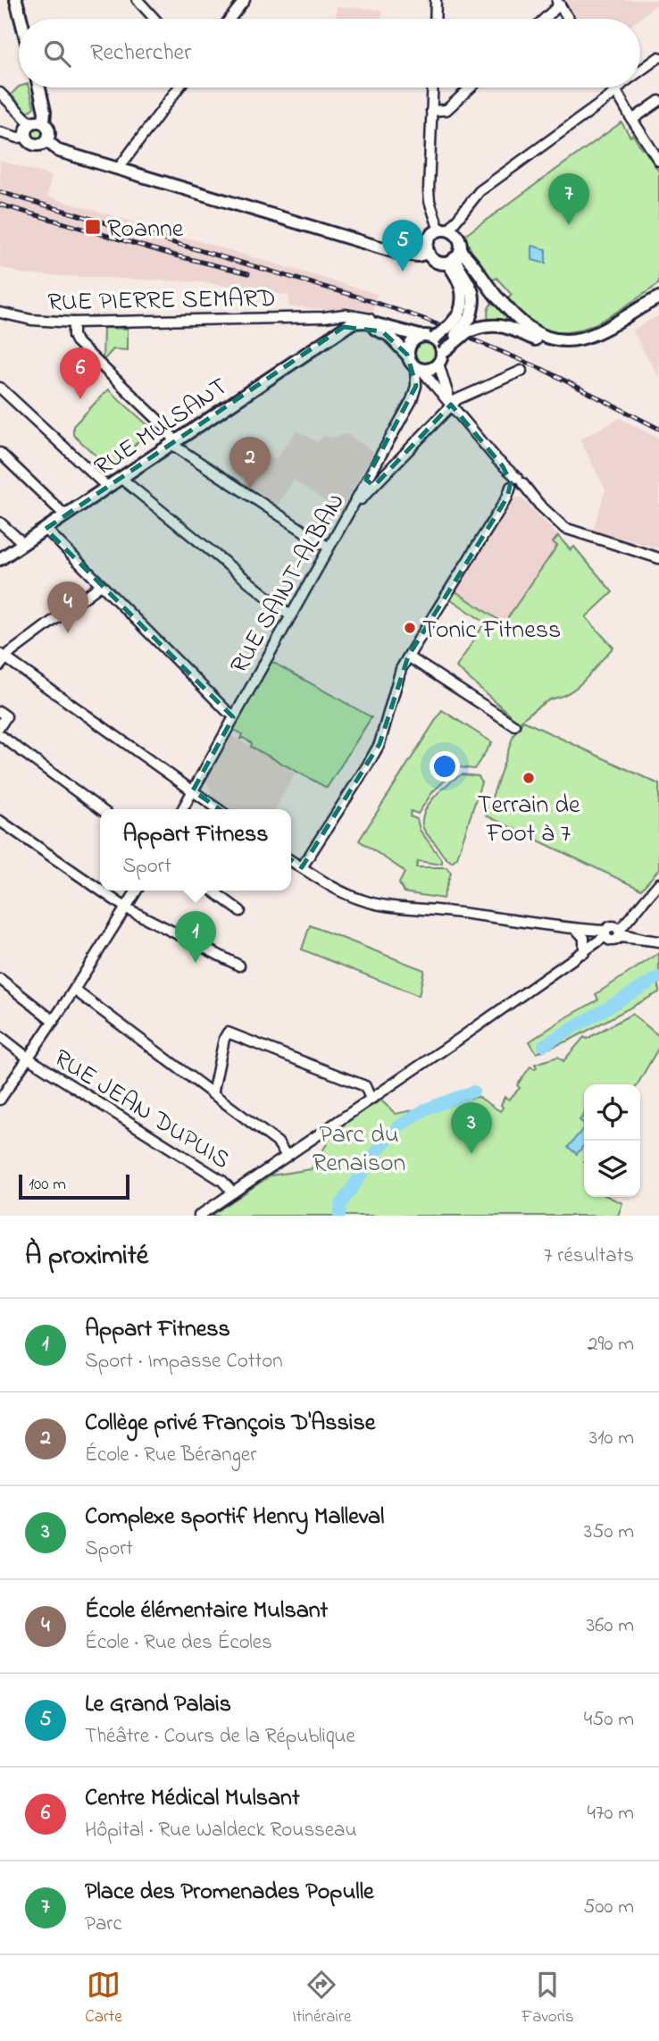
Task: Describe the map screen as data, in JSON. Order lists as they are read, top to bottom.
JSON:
{
  "streets": {
    "main road": ["RUE MULSANT"],
    "street": ["RUE PIERRE SEMARD", "RUE SAINT-ALBAN", "RUE JEAN DUPUIS"]
  },
  "crossings": [
    ["RUE PIERRE SEMARD", "RUE MULSANT"],
    ["RUE MULSANT", "RUE SAINT-ALBAN"]
  ],
  "parks": ["Parc du Renaison"],
  "places": {
    "transit": ["Roanne"],
    "other": ["Tonic Fitness", "Terrain de Foot à 7"]
  },
  "scale_bar": "100 m",
  "page": {
    "search": "Rechercher",
    "pins": [
      "7",
      "5",
      "6",
      "2",
      "4",
      "1",
      "3"
    ],
    "popup": ["Appart Fitness", "Sport"],
    "scale": "100 m",
    "heading": ["À proximité", "7 résultats"],
    "list": [
      {
        "mark": "1",
        "name": "Appart Fitness",
        "note": "Sport · Impasse Cotton",
        "value": "290 m"
      },
      {
        "mark": "2",
        "name": "Collège privé François D'Assise",
        "note": "École · Rue Béranger",
        "value": "310 m"
      },
      {
        "mark": "3",
        "name": "Complexe sportif Henry Malleval",
        "note": "Sport",
        "value": "350 m"
      },
      {
        "mark": "4",
        "name": "École élémentaire Mulsant",
        "note": "École · Rue des Écoles",
        "value": "360 m"
      },
      {
        "mark": "5",
        "name": "Le Grand Palais",
        "note": "Théâtre · Cours de la République",
        "value": "450 m"
      },
      {
        "mark": "6",
        "name": "Centre Médical Mulsant",
        "note": "Hôpital · Rue Waldeck Rousseau",
        "value": "470 m"
      },
      {
        "mark": "7",
        "name": "Place des Promenades Populle",
        "note": "Parc",
        "value": "500 m"
      }
    ],
    "nav": ["Carte", "Itinéraire", "Favoris"]
  }
}
